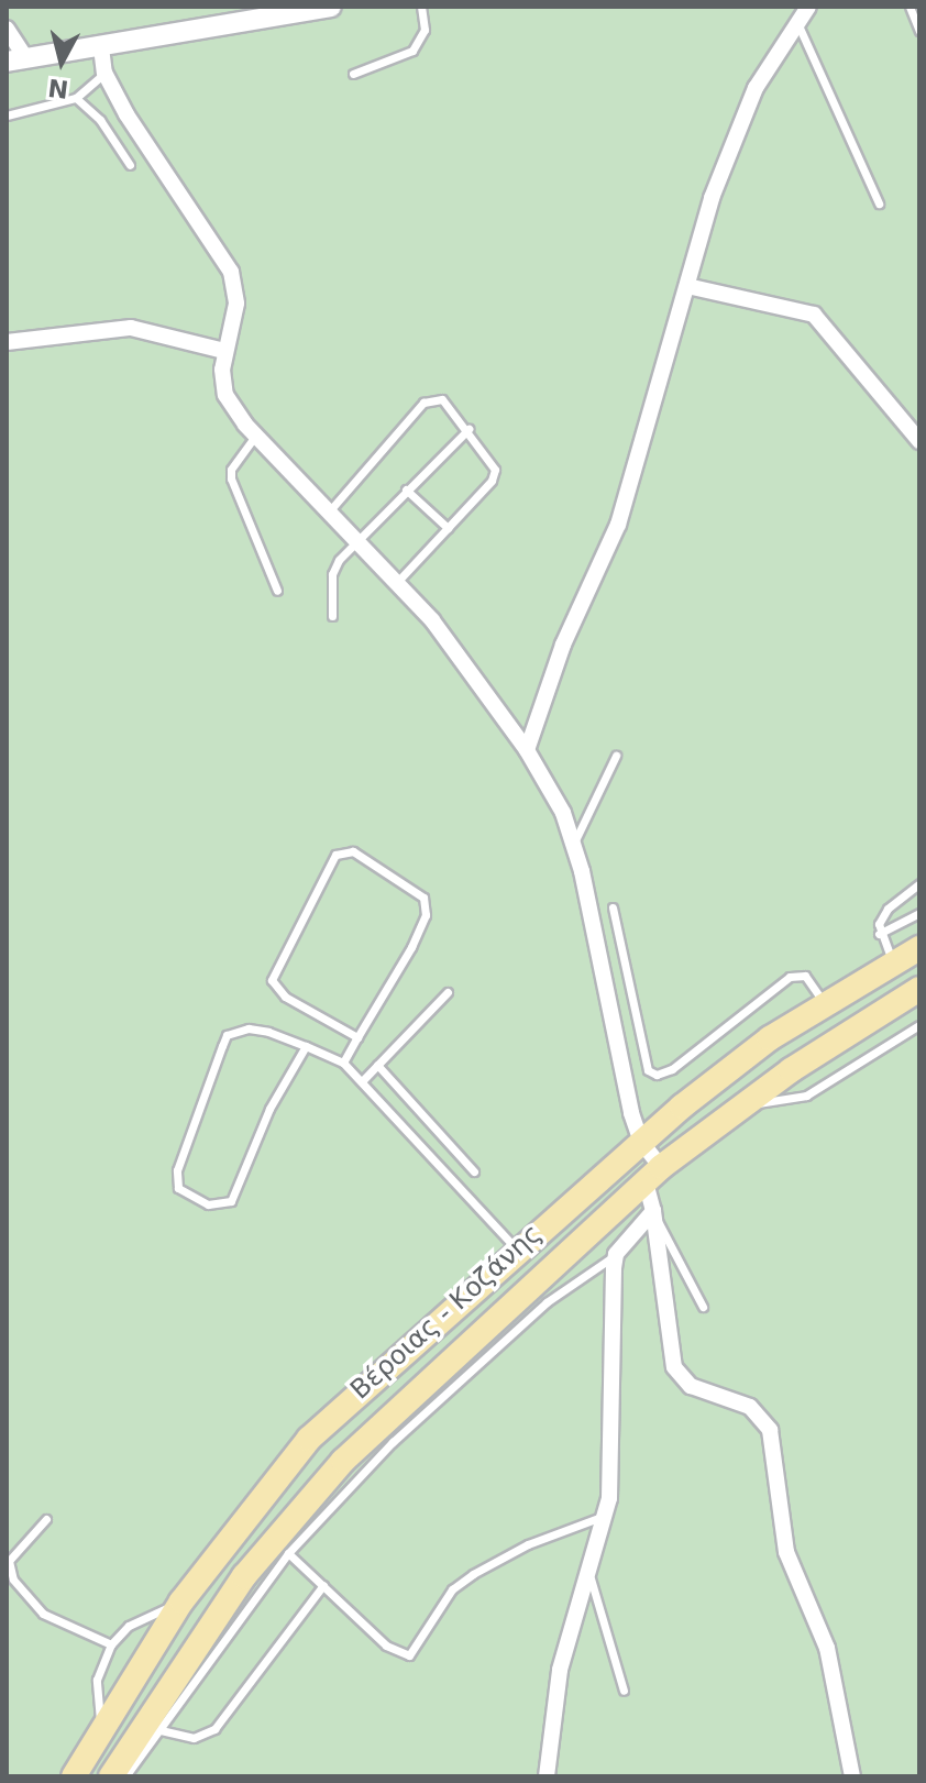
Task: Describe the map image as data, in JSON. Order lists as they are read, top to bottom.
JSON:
{
  "streets": {
    "main road": ["Βέροιας - Κοζάνης"]
  },
  "north": "bottom"
}
